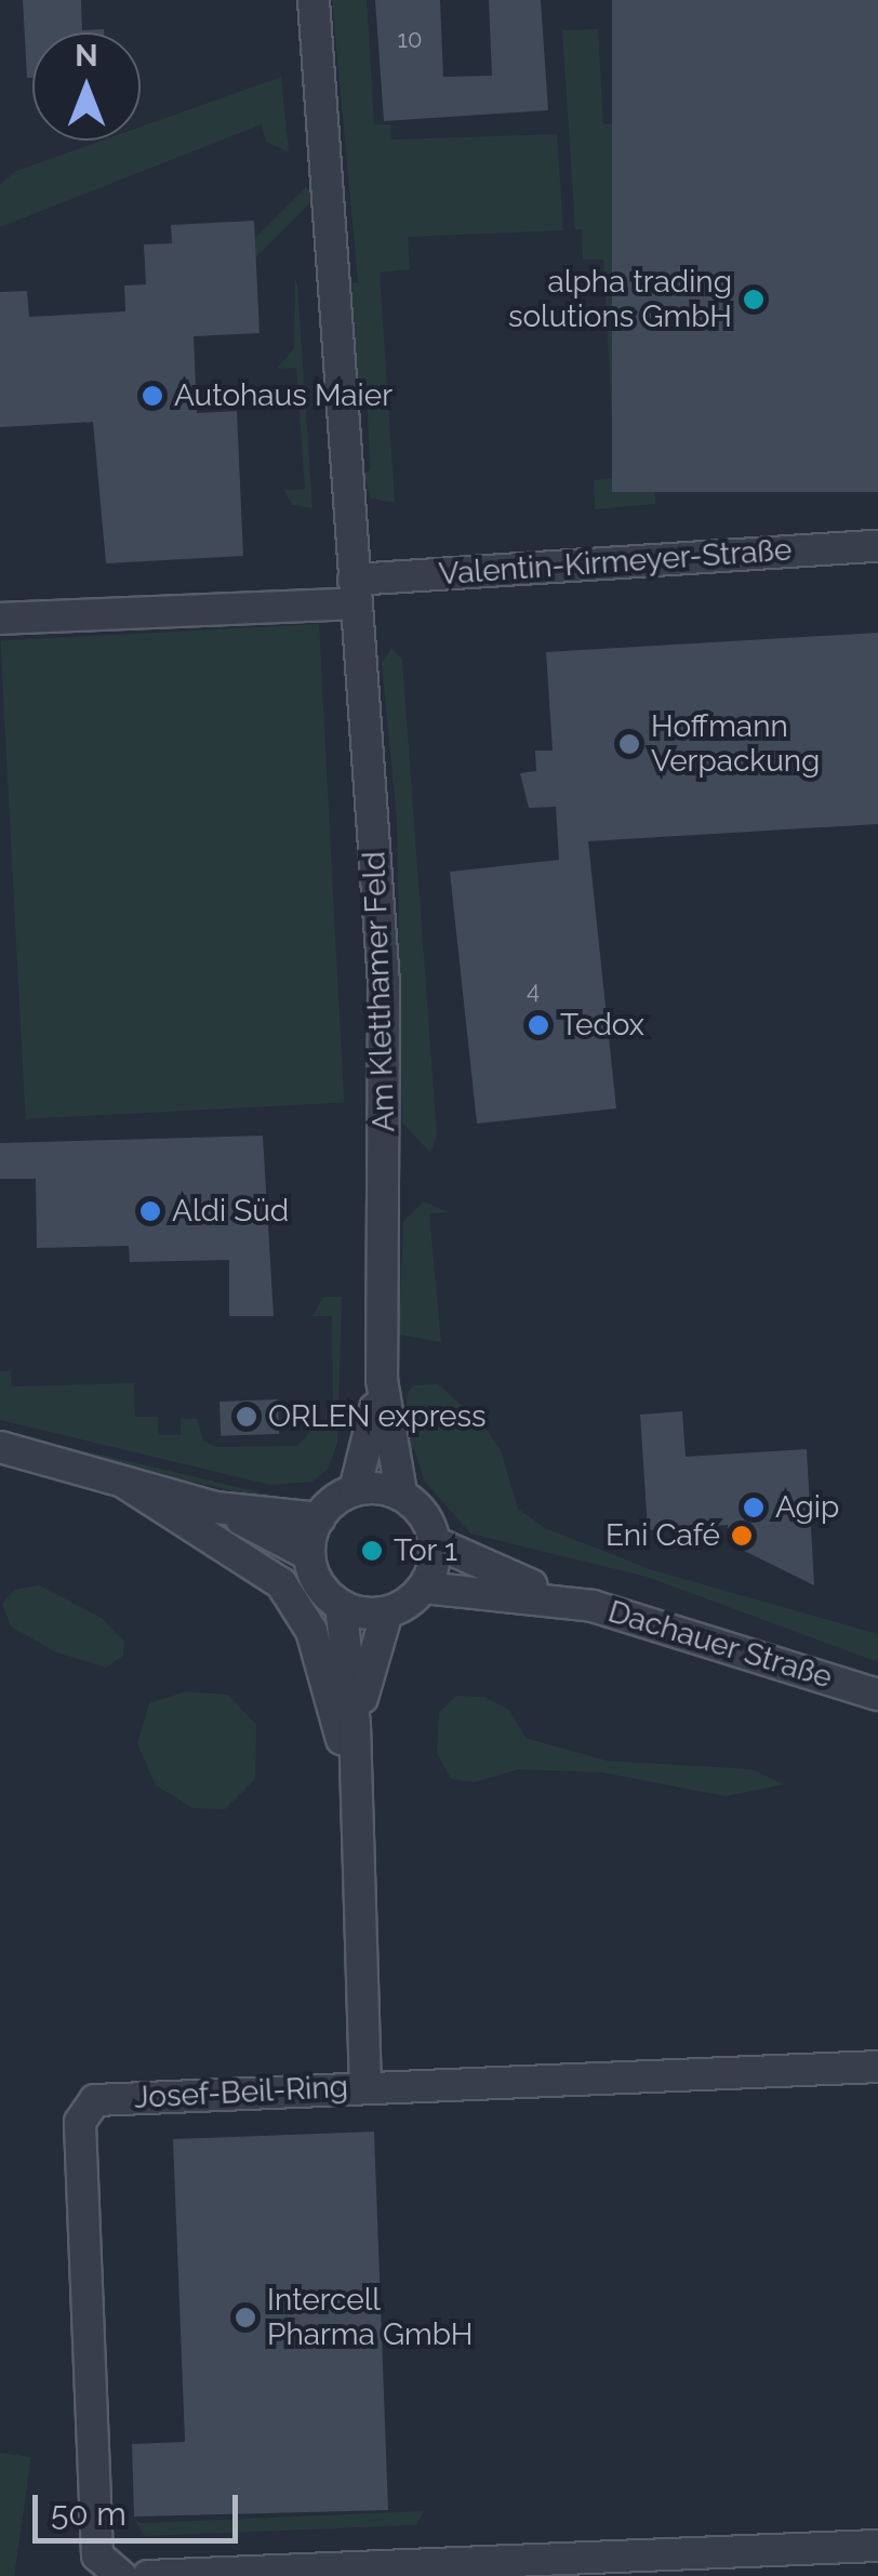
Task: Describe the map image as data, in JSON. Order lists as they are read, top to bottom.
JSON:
{
  "streets": {
    "street": [
      "Valentin-Kirmeyer-Straße",
      "Am Kletthamer Feld",
      "Dachauer Straße",
      "Josef-Beil-Ring"
    ]
  },
  "crossings": [
    ["Valentin-Kirmeyer-Straße", "Am Kletthamer Feld"],
    ["Am Kletthamer Feld", "Dachauer Straße"]
  ],
  "places": [
    "alpha trading solutions GmbH",
    "Autohaus Maier",
    "Hoffmann Verpackung",
    "Tedox",
    "Aldi Süd",
    "ORLEN express",
    "Agip",
    "Eni Café",
    "Tor 1",
    "Intercell Pharma GmbH"
  ],
  "house_numbers": ["10", "4"],
  "scale_bar": "50 m",
  "north": "top"
}
